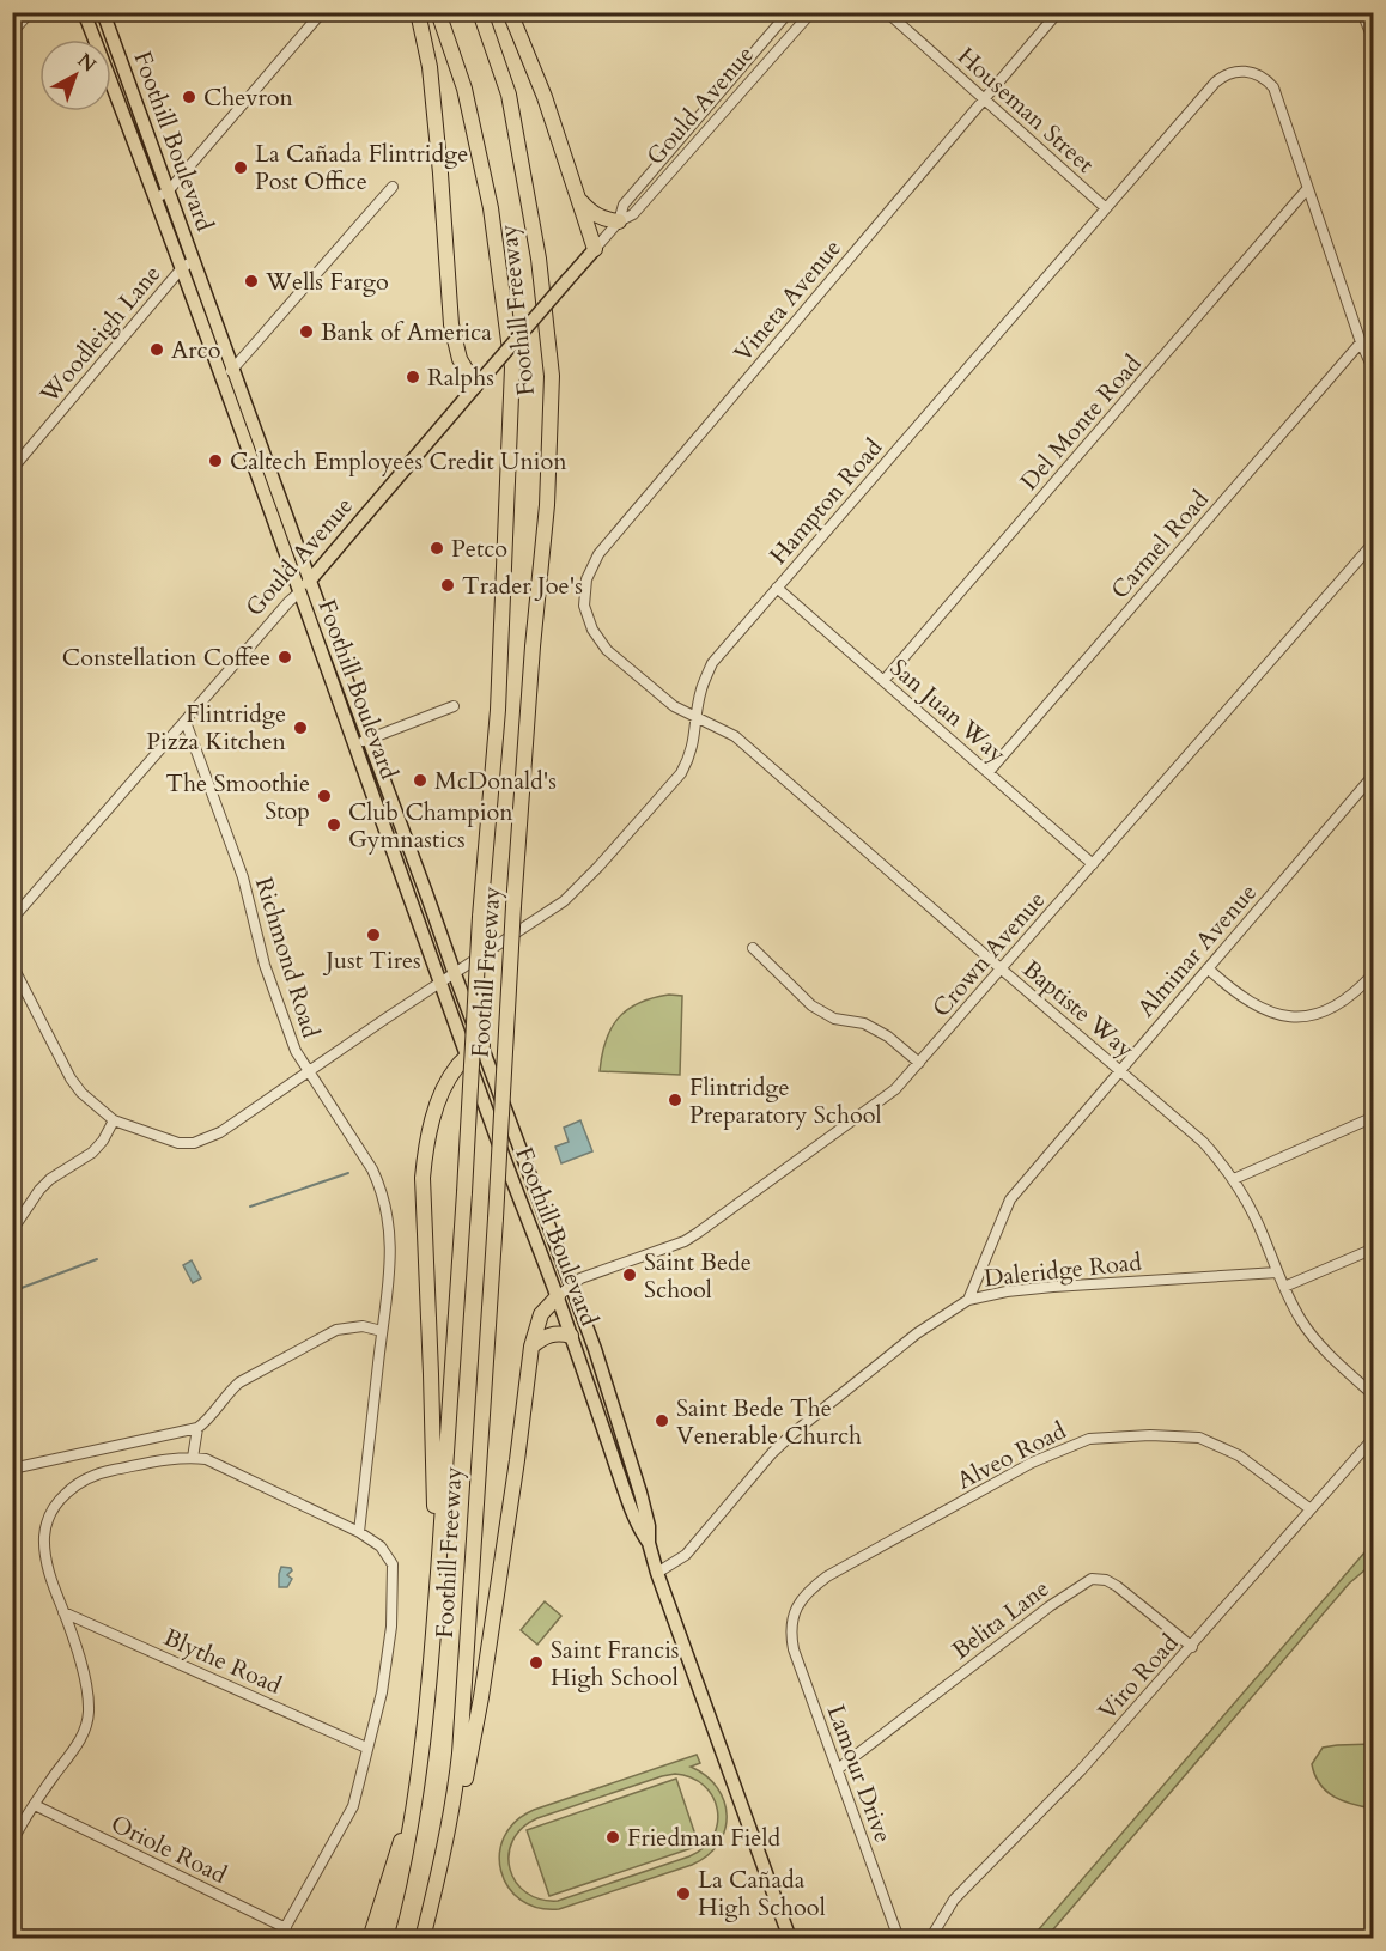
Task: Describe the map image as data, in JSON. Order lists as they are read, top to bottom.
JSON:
{
  "streets": {
    "highway": ["Foothill Freeway"],
    "main road": ["Gould Avenue", "Foothill Boulevard"],
    "street": [
      "Houseman Street",
      "Vineta Avenue",
      "Woodleigh Lane",
      "Del Monte Road",
      "Hampton Road",
      "Carmel Road",
      "San Juan Way",
      "Alminar Avenue",
      "Crown Avenue",
      "Richmond Road",
      "Baptiste Way",
      "Daleridge Road",
      "Alveo Road",
      "Belita Lane",
      "Blythe Road",
      "Viro Road",
      "Lamour Drive",
      "Oriole Road"
    ]
  },
  "crossings": [
    ["Gould Avenue", "Foothill Boulevard"],
    ["Gould Avenue", "Richmond Road"],
    ["Houseman Street", "Vineta Avenue"],
    ["Houseman Street", "Hampton Road"],
    ["Foothill Boulevard", "Woodleigh Lane"],
    ["Foothill Boulevard", "Hampton Road"],
    ["Foothill Boulevard", "Crown Avenue"],
    ["Foothill Boulevard", "Daleridge Road"],
    ["Vineta Avenue", "Baptiste Way"],
    ["Del Monte Road", "Hampton Road"],
    ["Del Monte Road", "San Juan Way"],
    ["Hampton Road", "San Juan Way"],
    ["Hampton Road", "Richmond Road"],
    ["Hampton Road", "Baptiste Way"],
    ["Carmel Road", "San Juan Way"],
    ["San Juan Way", "Crown Avenue"],
    ["Alminar Avenue", "Baptiste Way"],
    ["Alminar Avenue", "Daleridge Road"],
    ["Crown Avenue", "Baptiste Way"],
    ["Baptiste Way", "Daleridge Road"],
    ["Alveo Road", "Viro Road"],
    ["Alveo Road", "Lamour Drive"],
    ["Belita Lane", "Viro Road"],
    ["Belita Lane", "Lamour Drive"]
  ],
  "places": [
    "Chevron",
    "La Cañada Flintridge Post Office",
    "Wells Fargo",
    "Bank of America",
    "Arco",
    "Ralphs",
    "Caltech Employees Credit Union",
    "Petco",
    "Trader Joe's",
    "Constellation Coffee",
    "Flintridge Pizza Kitchen",
    "McDonald's",
    "The Smoothie Stop",
    "Club Champion Gymnastics",
    "Just Tires",
    "Flintridge Preparatory School",
    "Saint Bede School",
    "Saint Bede The Venerable Church",
    "Saint Francis High School",
    "Friedman Field",
    "La Cañada High School"
  ],
  "north": "top right"
}
